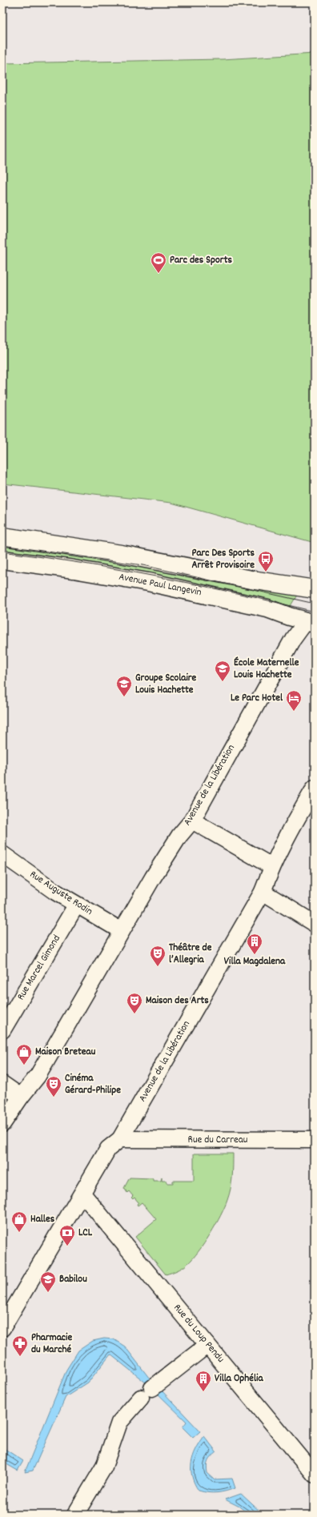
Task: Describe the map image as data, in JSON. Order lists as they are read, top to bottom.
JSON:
{
  "streets": {
    "main road": ["Avenue Paul Langevin"],
    "street": [
      "Avenue de la Libération",
      "Rue Auguste Rodin",
      "Rue Marcel Gimond",
      "Rue du Carreau",
      "Rue du Loup Pendu"
    ]
  },
  "crossings": [
    ["Avenue Paul Langevin", "Avenue de la Libération"],
    ["Avenue de la Libération", "Rue Auguste Rodin"],
    ["Avenue de la Libération", "Rue du Carreau"],
    ["Avenue de la Libération", "Rue du Loup Pendu"],
    ["Rue Auguste Rodin", "Rue Marcel Gimond"]
  ],
  "places": {
    "sports": ["Parc des Sports"],
    "bus stop": ["Parc Des Sports Arrêt Provisoire"],
    "school or university": ["École Maternelle Louis Hachette", "Groupe Scolaire Louis Hachette", "Babilou"],
    "hotel": ["Le Parc Hotel"],
    "building": ["Villa Magdalena", "Villa Ophélia"],
    "theatre": ["Théâtre de l’Allegria", "Maison des Arts", "Cinéma Gérard-Philipe"],
    "shop": ["Maison Breteau", "Halles"],
    "bank": ["LCL"],
    "pharmacy": ["Pharmacie du Marché"]
  }
}
